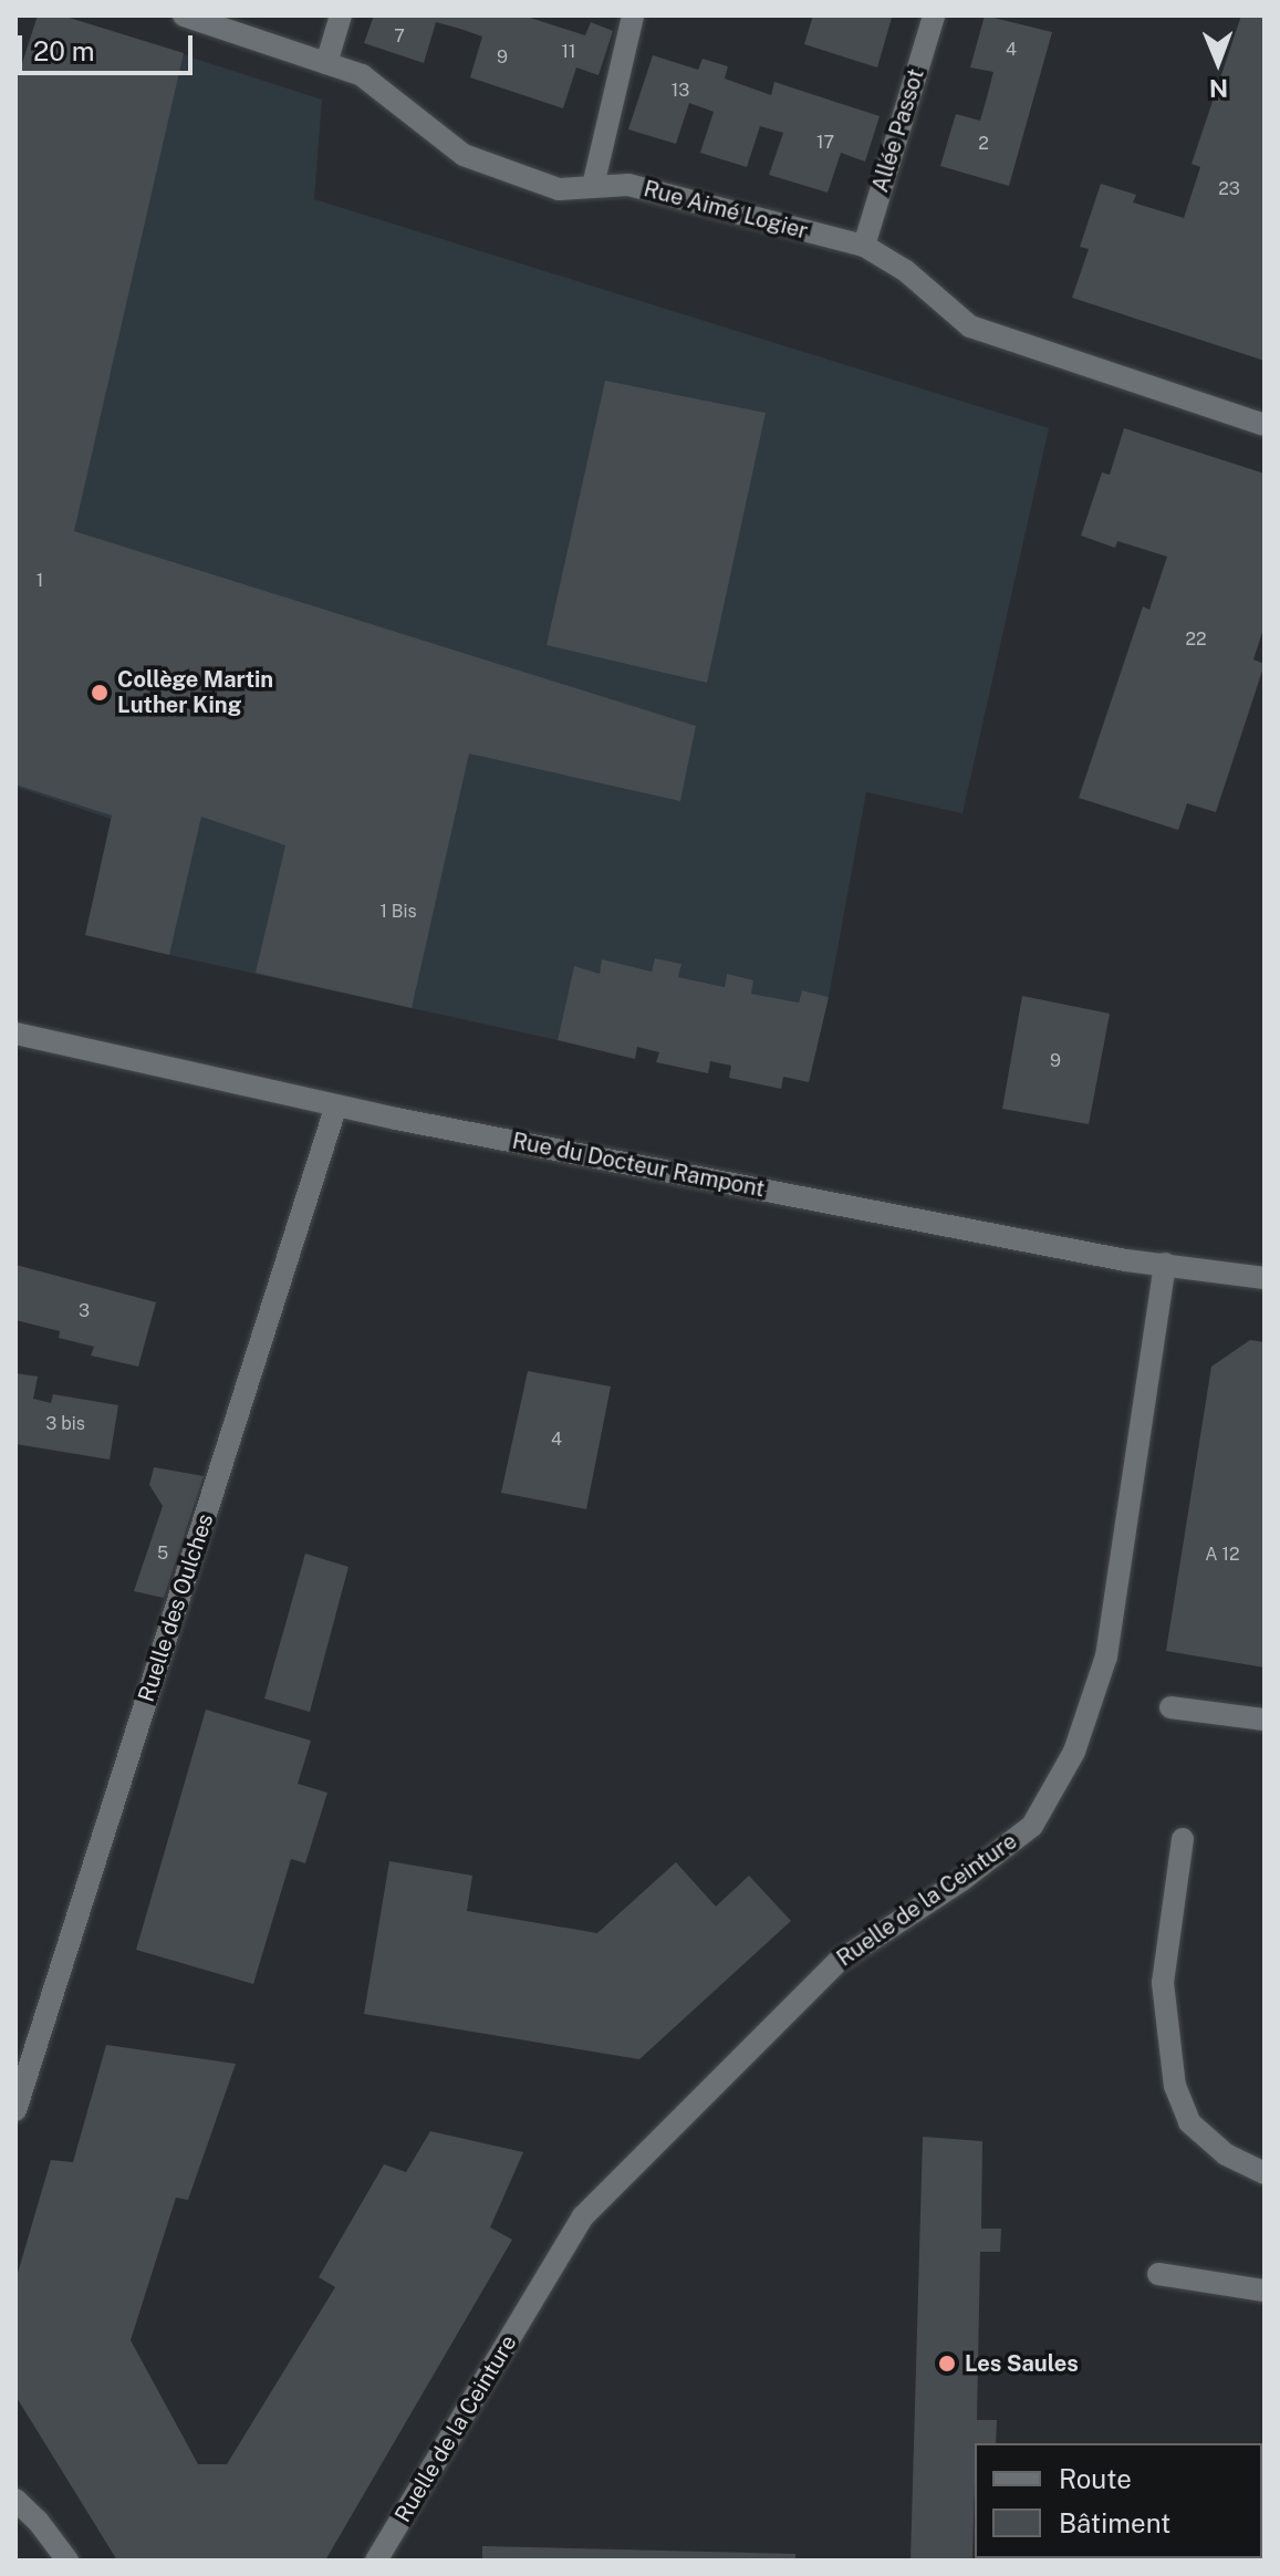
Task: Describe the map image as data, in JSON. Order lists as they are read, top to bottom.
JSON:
{
  "streets": {
    "street": [
      "Allée Passot",
      "Rue Aimé Logier",
      "Rue du Docteur Rampont",
      "Ruelle des Oulches",
      "Ruelle de la Ceinture"
    ]
  },
  "crossings": [
    ["Allée Passot", "Rue Aimé Logier"],
    ["Rue du Docteur Rampont", "Ruelle des Oulches"],
    ["Rue du Docteur Rampont", "Ruelle de la Ceinture"]
  ],
  "places": ["Collège Martin Luther King", "Les Saules"],
  "house_numbers": [
    "7",
    "4",
    "11",
    "9",
    "13",
    "17",
    "2",
    "23",
    "1",
    "22",
    "1 Bis",
    "9",
    "3",
    "3 bis",
    "4",
    "5",
    "A 12"
  ],
  "legend": ["Route", "Bâtiment"],
  "scale_bar": "20 m",
  "north": "bottom"
}
